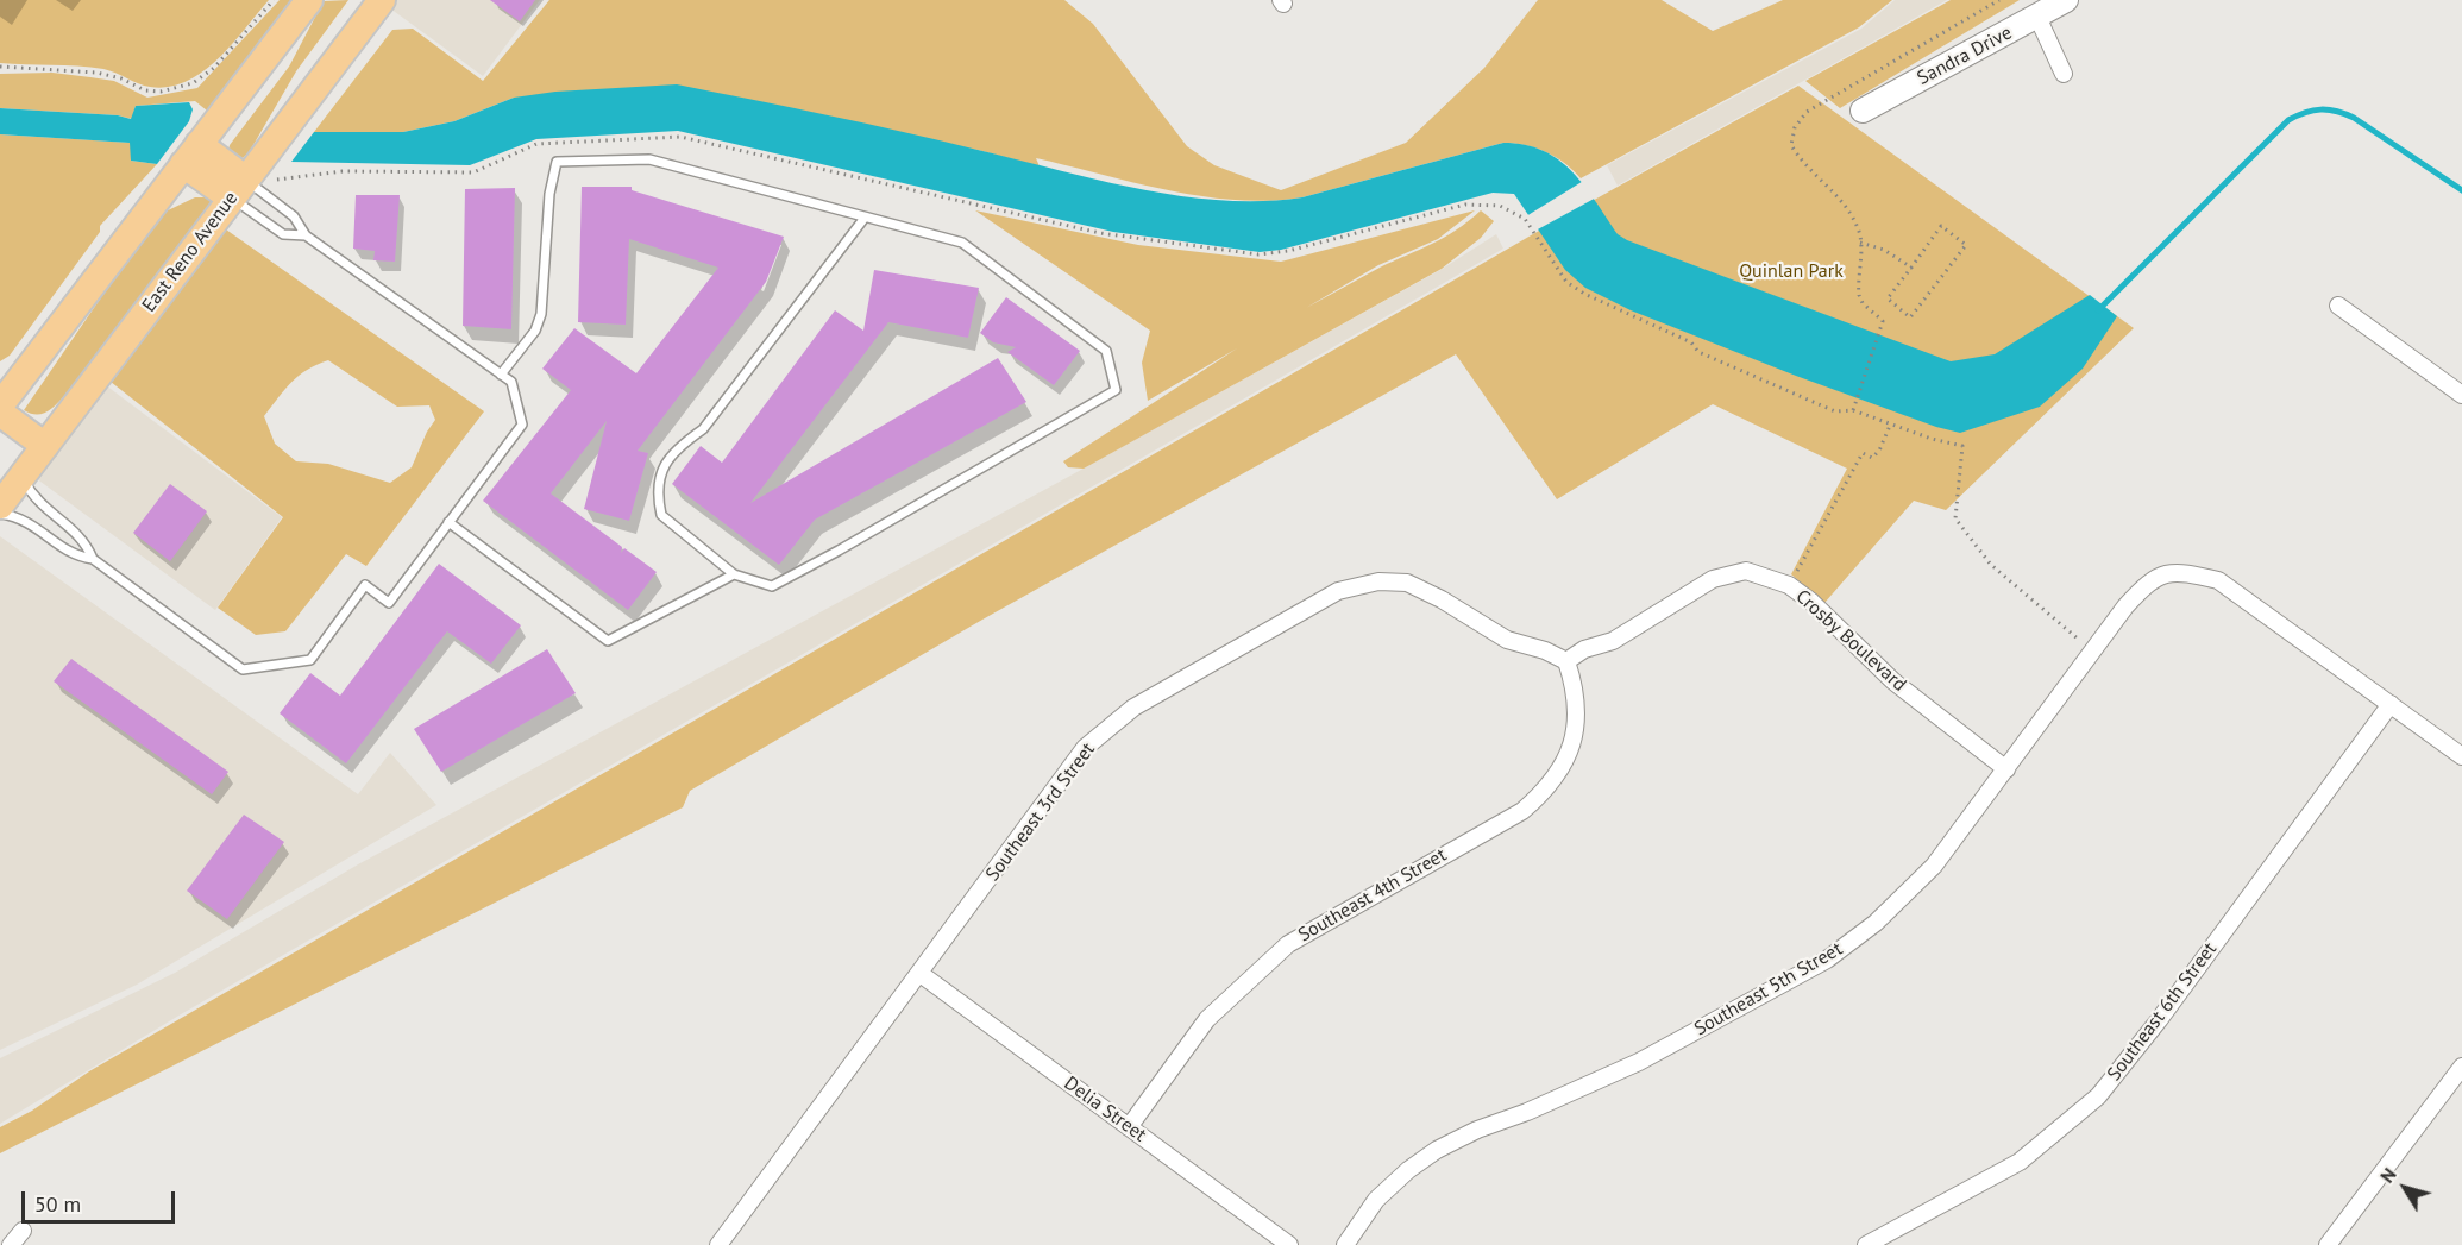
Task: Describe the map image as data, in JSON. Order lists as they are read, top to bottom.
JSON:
{
  "streets": {
    "main road": ["East Reno Avenue"],
    "street": [
      "Sandra Drive",
      "Crosby Boulevard",
      "Southeast 3rd Street",
      "Southeast 4th Street",
      "Southeast 5th Street",
      "Southeast 6th Street",
      "Delia Street"
    ]
  },
  "crossings": [
    ["Crosby Boulevard", "Southeast 3rd Street"],
    ["Crosby Boulevard", "Southeast 4th Street"],
    ["Crosby Boulevard", "Southeast 5th Street"],
    ["Southeast 3rd Street", "Southeast 4th Street"],
    ["Southeast 3rd Street", "Delia Street"],
    ["Southeast 4th Street", "Delia Street"],
    ["Southeast 5th Street", "Southeast 6th Street"]
  ],
  "parks": ["Quinlan Park"],
  "scale_bar": "50 m",
  "north": "top left"
}
